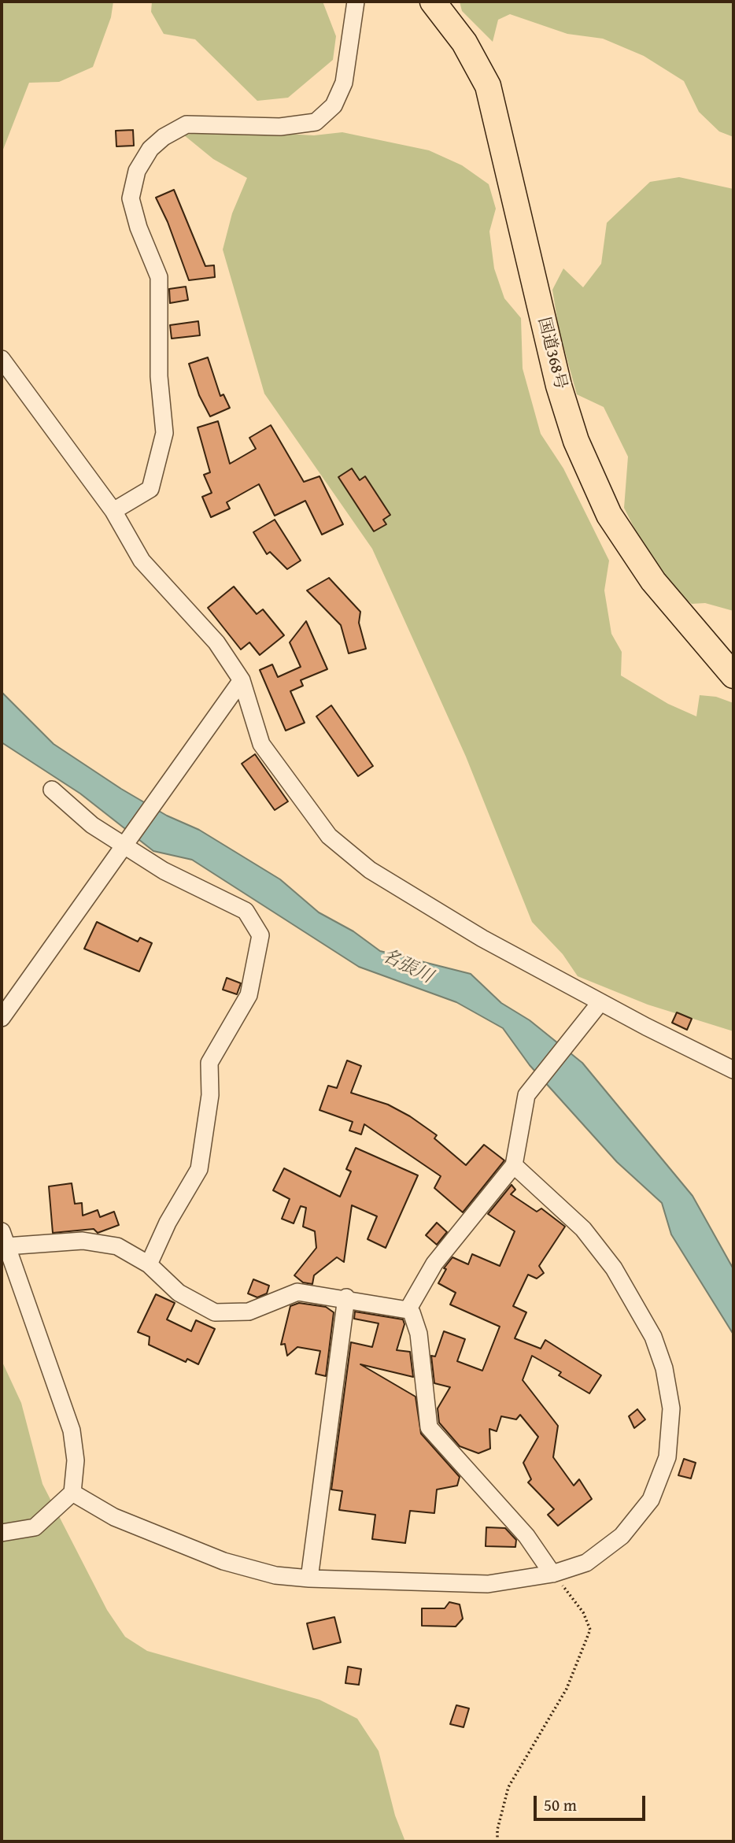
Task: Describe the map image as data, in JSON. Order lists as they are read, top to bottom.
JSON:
{
  "streets": {
    "highway": ["国道368号"]
  },
  "water": ["名張川"],
  "scale_bar": "50 m"
}
